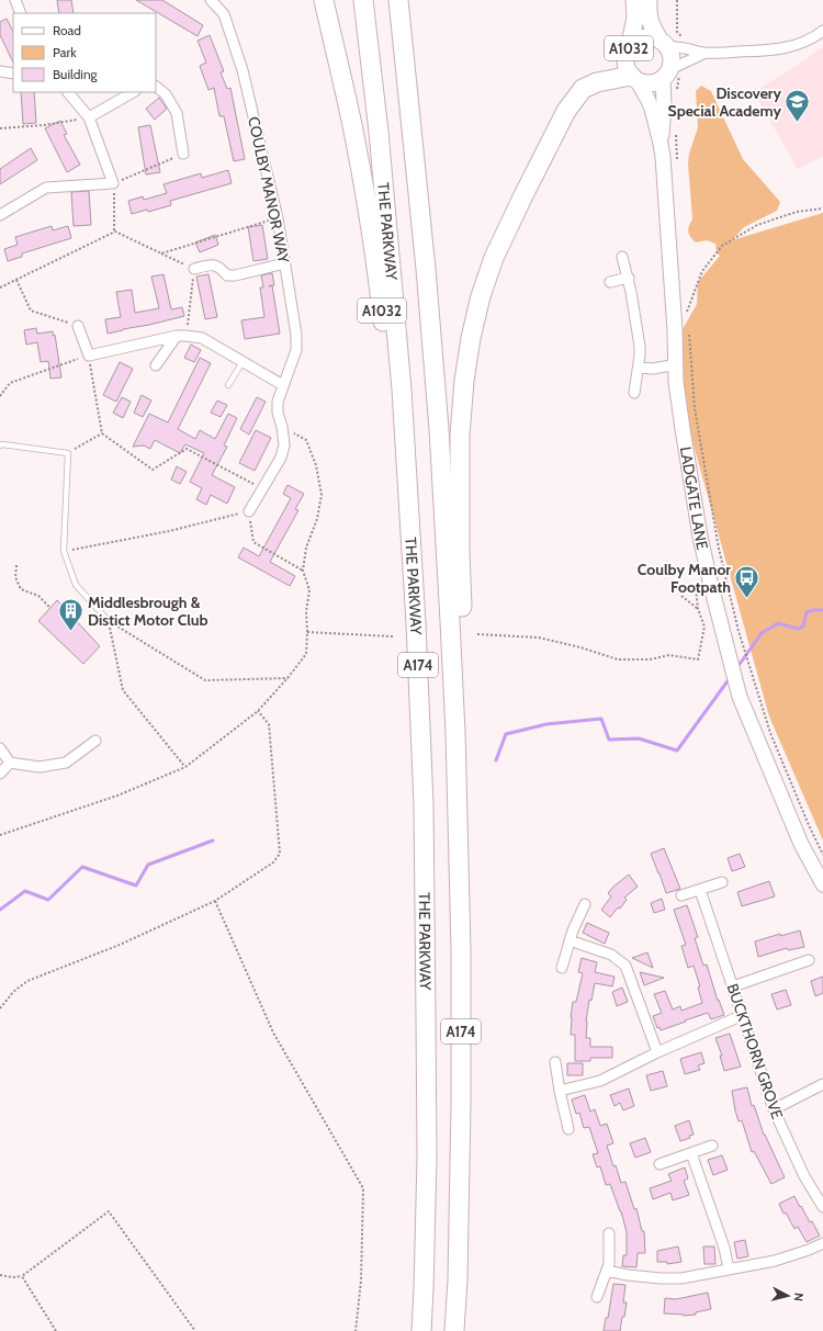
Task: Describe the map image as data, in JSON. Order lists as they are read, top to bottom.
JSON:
{
  "streets": {
    "highway": ["A1032", "THE PARKWAY", "A174"],
    "main road": ["LADGATE LANE"],
    "street": ["COULBY MANOR WAY", "BUCKTHORN GROVE"]
  },
  "crossings": [
    ["A1032", "THE PARKWAY"],
    ["A1032", "LADGATE LANE"],
    ["A1032", "A174"],
    ["LADGATE LANE", "A174"]
  ],
  "places": {
    "school or university": ["Discovery Special Academy"],
    "bus stop": ["Coulby Manor Footpath"],
    "building": ["Middlesbrough & Distict Motor Club"]
  },
  "legend": ["Road", "Park", "Building"],
  "north": "right"
}
